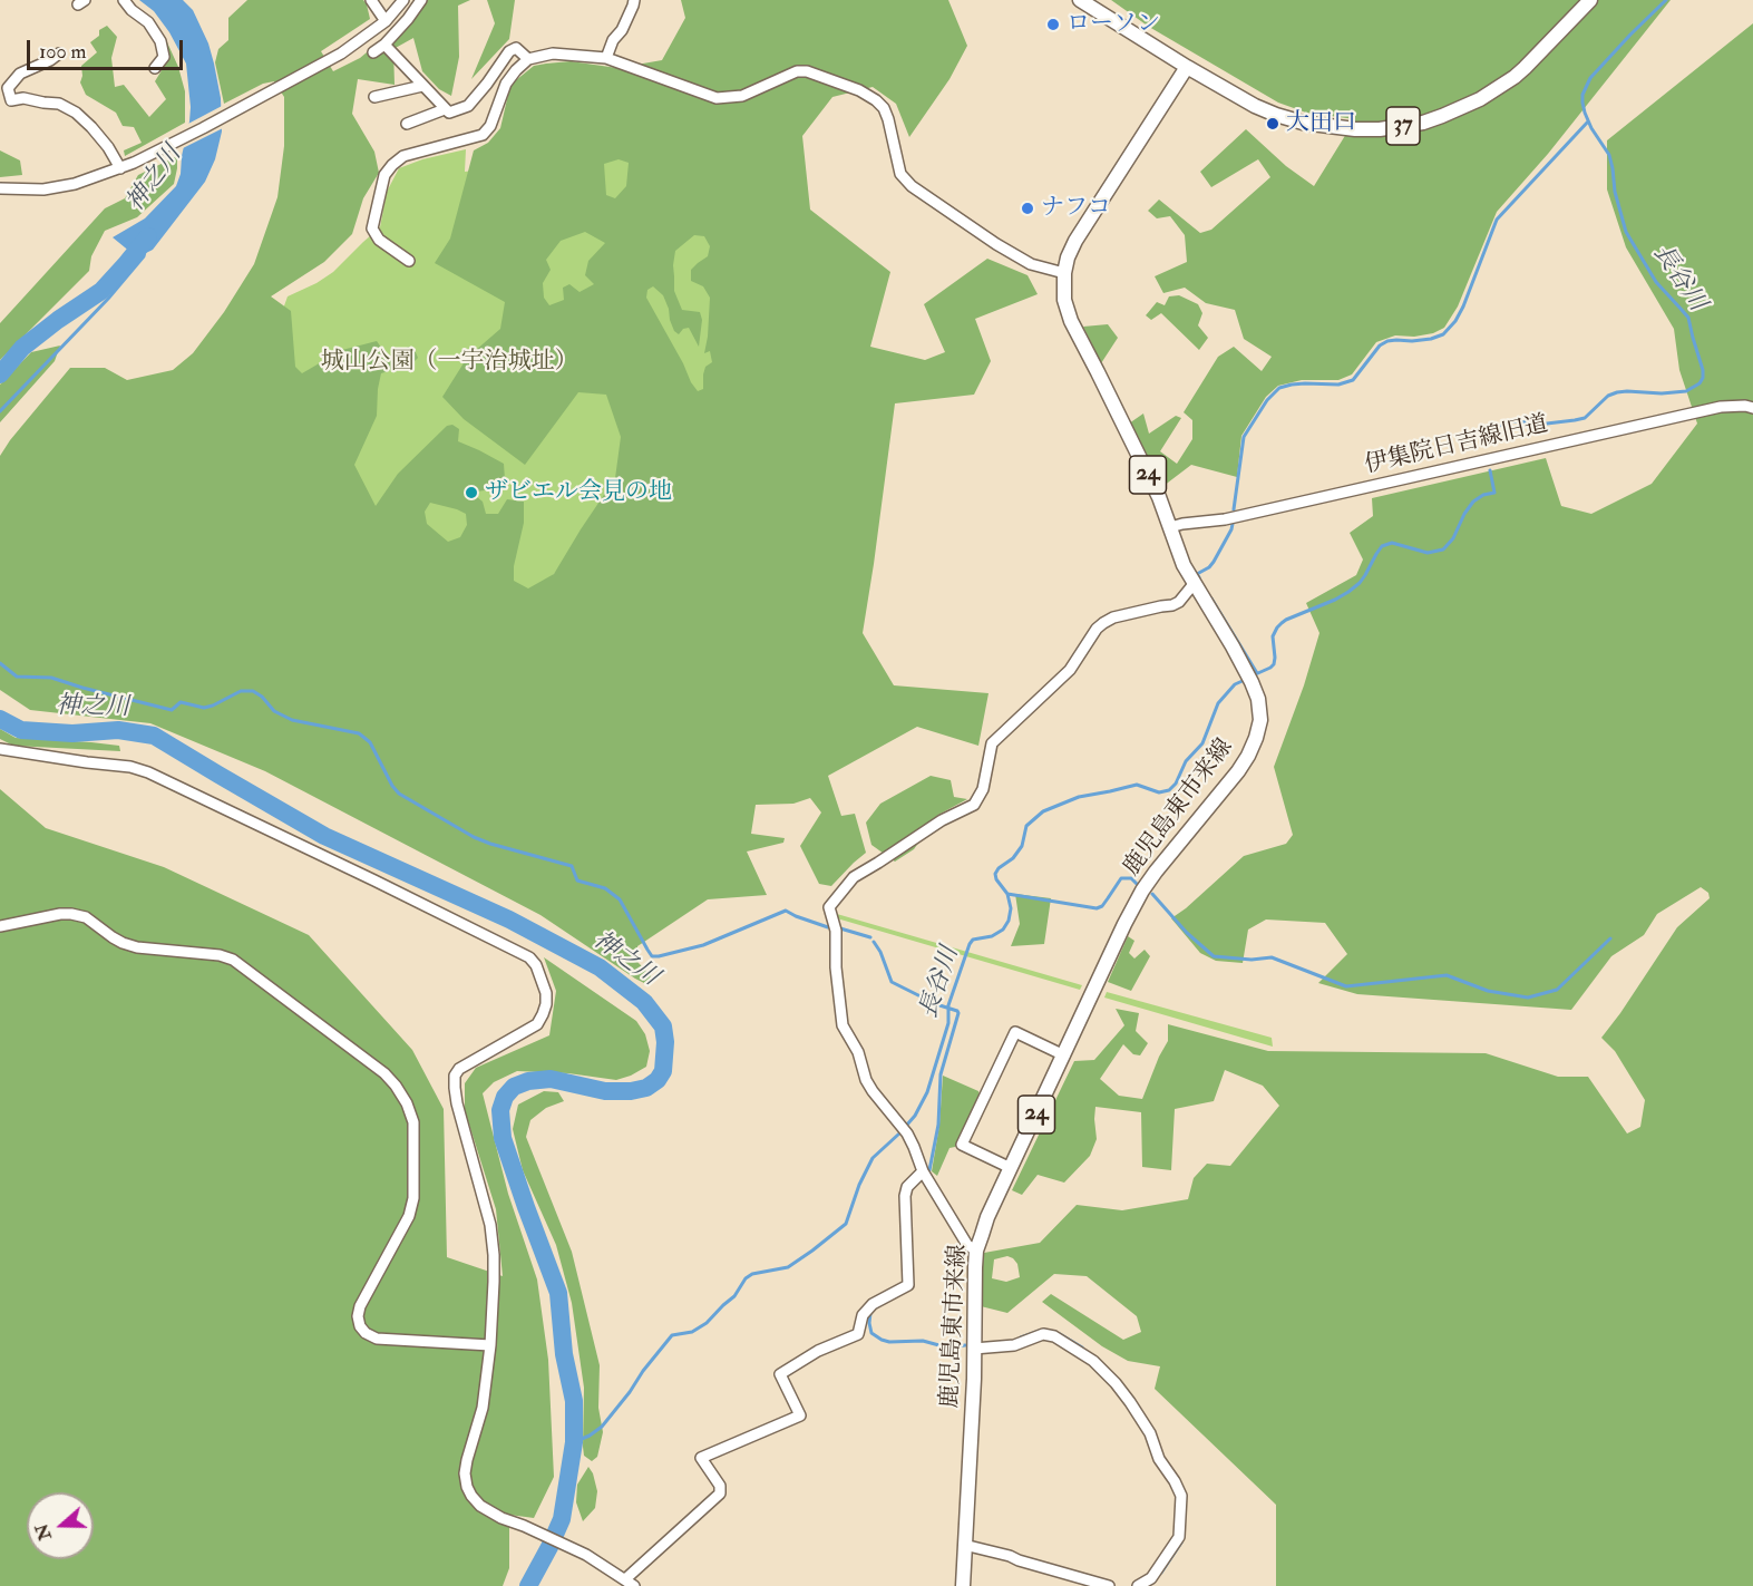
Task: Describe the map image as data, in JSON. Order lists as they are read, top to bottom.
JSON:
{
  "streets": {
    "main road": ["37", "24", "鹿児島東市来線"],
    "street": ["伊集院日吉線旧道"]
  },
  "crossings": [
    ["37", "鹿児島東市来線"],
    ["伊集院日吉線旧道", "鹿児島東市来線"]
  ],
  "water": ["神之川", "長谷川"],
  "parks": ["城山公園（一宇治城址）"],
  "places": [
    "ローソン",
    "大田口",
    "ナフコ",
    "ザビエル会見の地"
  ],
  "scale_bar": "100 m",
  "north": "left"
}
